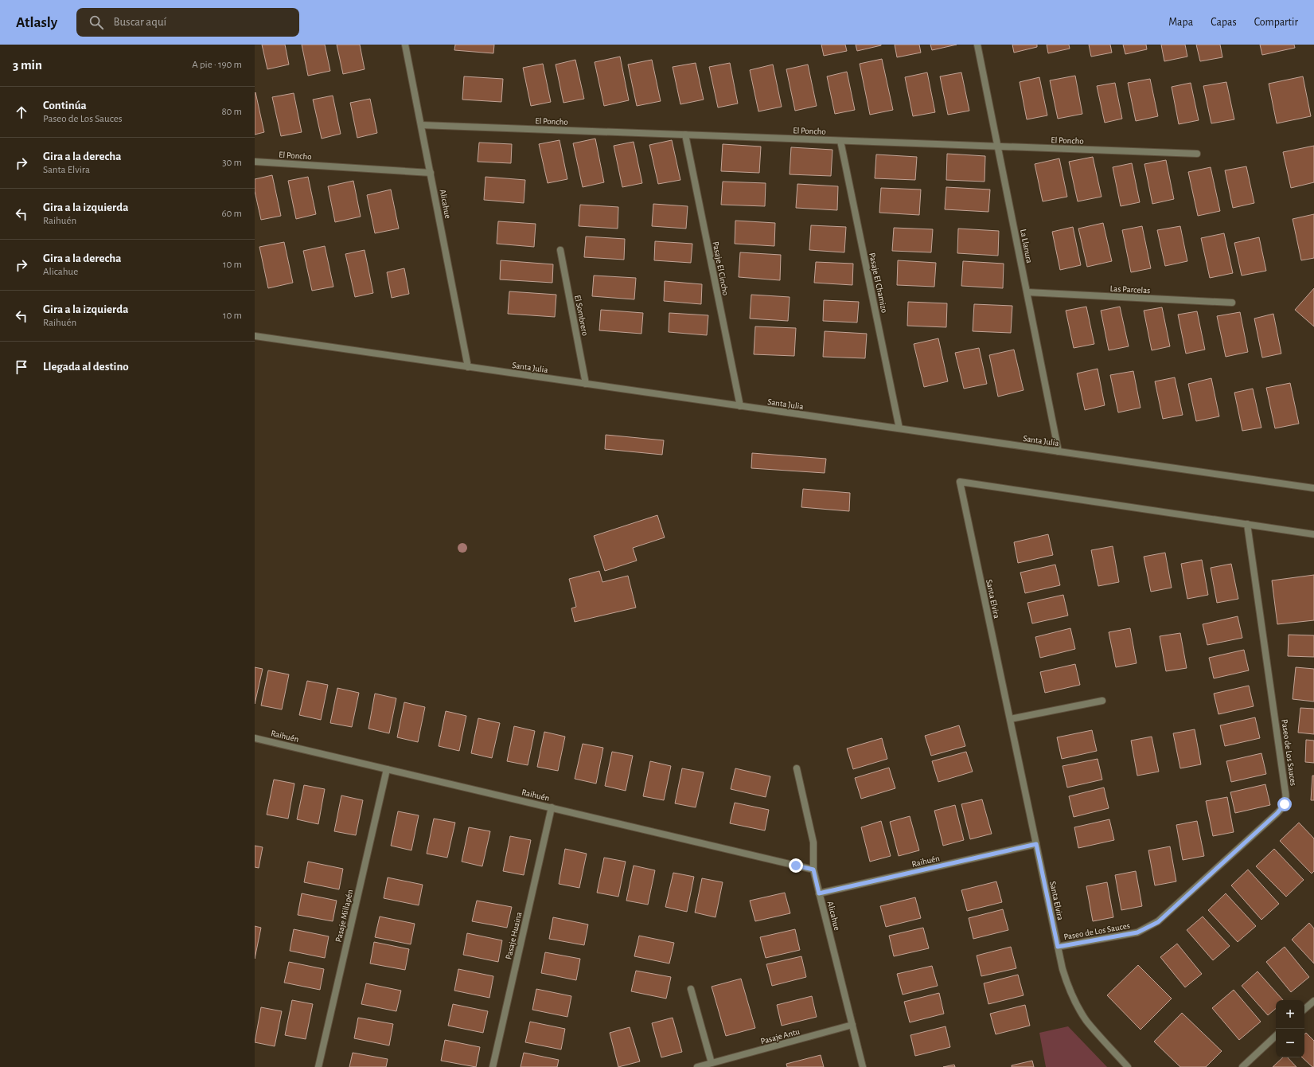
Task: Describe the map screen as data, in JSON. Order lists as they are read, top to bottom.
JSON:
{
  "streets": {
    "street": [
      "El Poncho",
      "Alicahue",
      "La Llanura",
      "Pasaje El Cincho",
      "Pasaje El Chamizo",
      "Las Parcelas",
      "El Sombrero",
      "Santa Julia",
      "Santa Elvira",
      "Raihuén",
      "Paseo de Los Sauces",
      "Pasaje Millapén",
      "Pasaje Huaina",
      "Pasaje Antu"
    ]
  },
  "crossings": [
    ["El Poncho", "Alicahue"],
    ["El Poncho", "La Llanura"],
    ["El Poncho", "Pasaje El Cincho"],
    ["El Poncho", "Pasaje El Chamizo"],
    ["Alicahue", "Santa Julia"],
    ["Alicahue", "Raihuén"],
    ["Alicahue", "Pasaje Antu"],
    ["La Llanura", "Las Parcelas"],
    ["La Llanura", "Santa Julia"],
    ["Pasaje El Cincho", "Santa Julia"],
    ["Pasaje El Chamizo", "Santa Julia"],
    ["El Sombrero", "Santa Julia"],
    ["Santa Elvira", "Raihuén"],
    ["Santa Elvira", "Paseo de Los Sauces"],
    ["Raihuén", "Pasaje Millapén"],
    ["Raihuén", "Pasaje Huaina"]
  ],
  "page": {
    "header": "Atlasly",
    "search": "Buscar aquí",
    "nav": ["Mapa", "Capas", "Compartir"],
    "heading": ["3 min", "A pie · 190 m"],
    "list": [
      ["Continúa", "Paseo de Los Sauces", "80 m"],
      ["Gira a la derecha", "Santa Elvira", "30 m"],
      ["Gira a la izquierda", "Raihuén", "60 m"],
      ["Gira a la derecha", "Alicahue", "10 m"],
      ["Gira a la izquierda", "Raihuén", "10 m"],
      "Llegada al destino"
    ],
    "map_buttons": ["+", "−"]
  }
}
